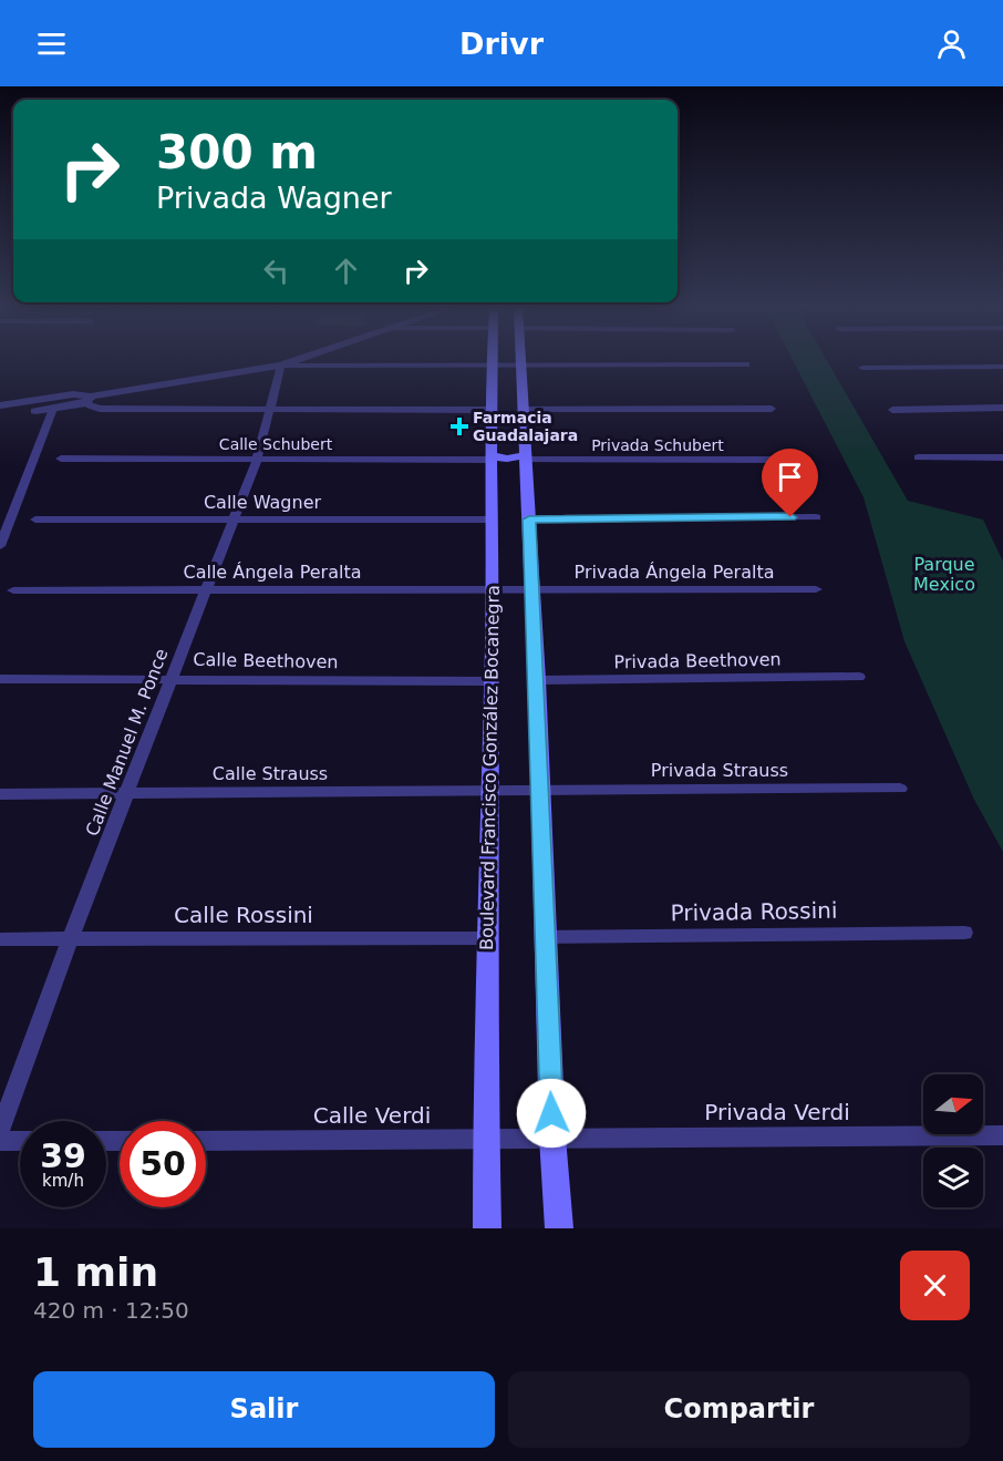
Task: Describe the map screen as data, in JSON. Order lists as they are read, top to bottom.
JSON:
{
  "streets": {
    "main road": ["Boulevard Francisco González Bocanegra"],
    "street": [
      "Calle Schubert",
      "Privada Schubert",
      "Calle Wagner",
      "Calle Ángela Peralta",
      "Privada Ángela Peralta",
      "Calle Beethoven",
      "Privada Beethoven",
      "Calle Manuel M. Ponce",
      "Privada Strauss",
      "Calle Strauss",
      "Privada Rossini",
      "Calle Rossini",
      "Privada Verdi",
      "Calle Verdi"
    ]
  },
  "crossings": [
    ["Calle Schubert", "Calle Manuel M. Ponce"],
    ["Calle Schubert", "Boulevard Francisco González Bocanegra"],
    ["Calle Wagner", "Calle Manuel M. Ponce"],
    ["Calle Wagner", "Boulevard Francisco González Bocanegra"],
    ["Calle Ángela Peralta", "Privada Ángela Peralta"],
    ["Calle Ángela Peralta", "Calle Manuel M. Ponce"],
    ["Calle Ángela Peralta", "Boulevard Francisco González Bocanegra"],
    ["Calle Beethoven", "Calle Manuel M. Ponce"],
    ["Calle Beethoven", "Boulevard Francisco González Bocanegra"],
    ["Calle Manuel M. Ponce", "Calle Strauss"],
    ["Calle Manuel M. Ponce", "Calle Rossini"],
    ["Boulevard Francisco González Bocanegra", "Calle Strauss"],
    ["Boulevard Francisco González Bocanegra", "Calle Rossini"],
    ["Boulevard Francisco González Bocanegra", "Calle Verdi"],
    ["Privada Strauss", "Calle Strauss"],
    ["Privada Verdi", "Calle Verdi"]
  ],
  "parks": ["Parque Mexico"],
  "places": {
    "health": ["Farmacia Guadalajara"]
  },
  "north": "right",
  "page": {
    "header": "Drivr",
    "turn": ["300 m", "Privada Wagner"],
    "speed": "39 km/h",
    "limit": "50",
    "heading": ["1 min", "420 m · 12:50"],
    "buttons": ["Salir", "Compartir"]
  }
}
